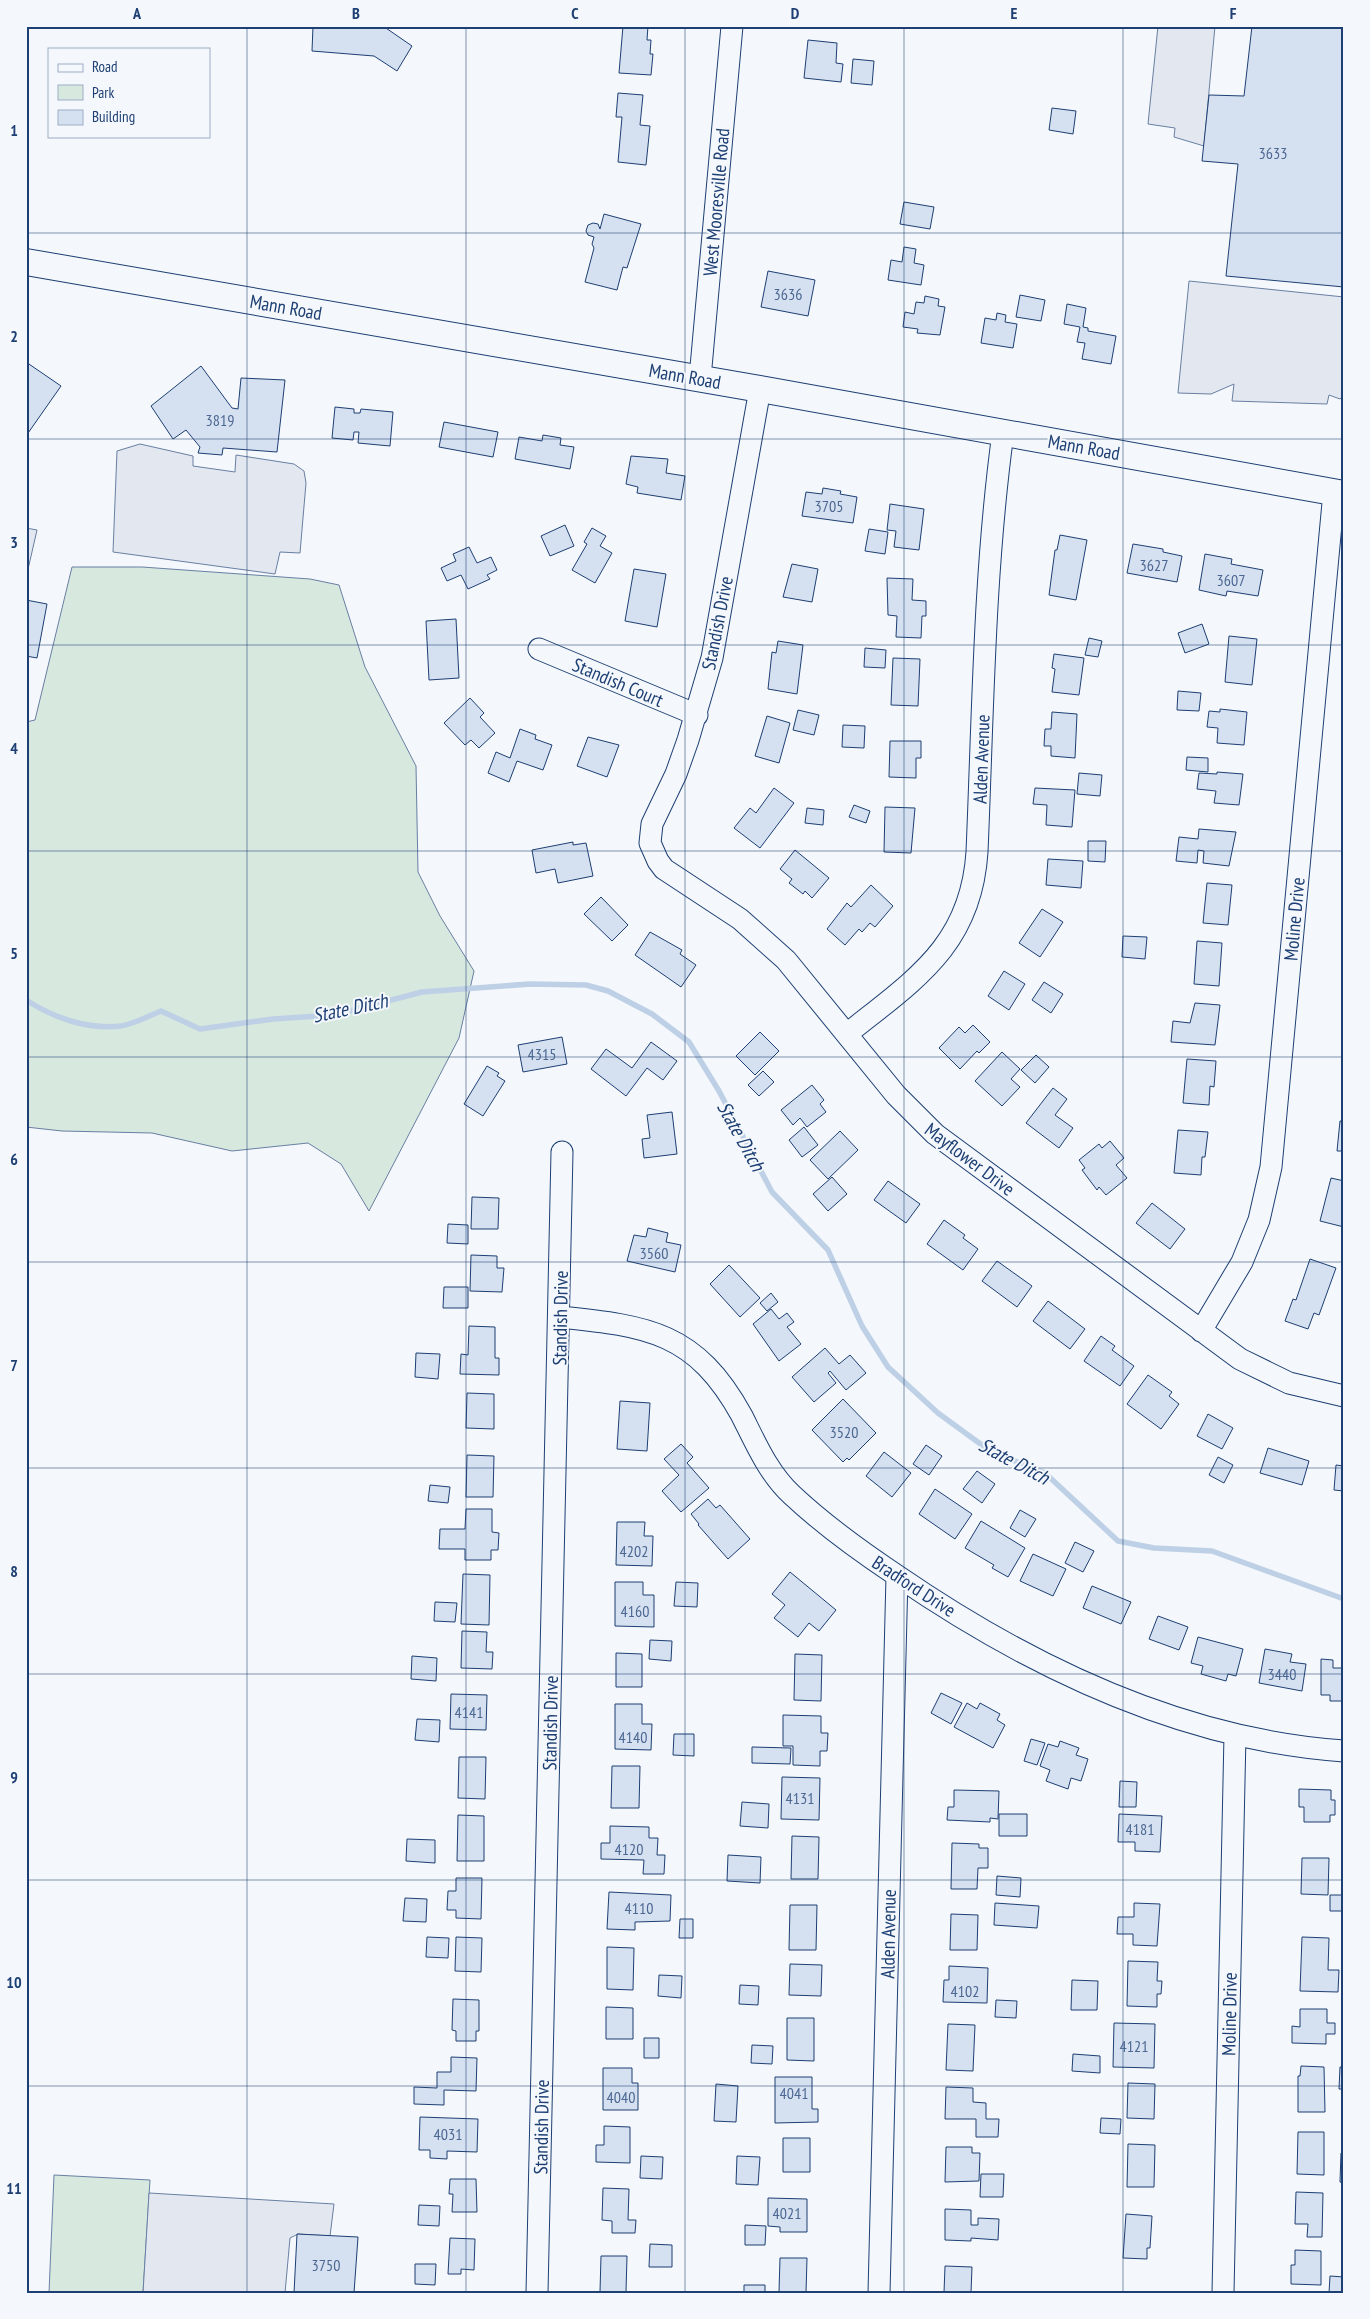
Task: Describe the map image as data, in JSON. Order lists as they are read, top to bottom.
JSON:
{
  "streets": {
    "main road": ["Mann Road"],
    "street": [
      "West Mooresville Road",
      "Standish Drive",
      "Standish Court",
      "Alden Avenue",
      "Moline Drive",
      "Mayflower Drive",
      "Bradford Drive"
    ]
  },
  "crossings": [
    ["West Mooresville Road", "Mann Road"],
    ["Mann Road", "Standish Drive"],
    ["Mann Road", "Alden Avenue"],
    ["Mann Road", "Moline Drive"],
    ["Standish Drive", "Standish Court"],
    ["Standish Drive", "Mayflower Drive"],
    ["Standish Drive", "Bradford Drive"],
    ["Alden Avenue", "Mayflower Drive"],
    ["Alden Avenue", "Bradford Drive"],
    ["Moline Drive", "Mayflower Drive"],
    ["Moline Drive", "Bradford Drive"]
  ],
  "water": ["State Ditch"],
  "house_numbers": [
    "3633",
    "3636",
    "3819",
    "3705",
    "3627",
    "3607",
    "4315",
    "3560",
    "3520",
    "4202",
    "4160",
    "3440",
    "4141",
    "4140",
    "4131",
    "4181",
    "4120",
    "4110",
    "4102",
    "4121",
    "4041",
    "4040",
    "4031",
    "4021",
    "3750"
  ],
  "legend": ["Road", "Park", "Building"],
  "grid": {
    "columns": [
      "A",
      "B",
      "C",
      "D",
      "E",
      "F"
    ],
    "rows": [
      "1",
      "2",
      "3",
      "4",
      "5",
      "6",
      "7",
      "8",
      "9",
      "10",
      "11"
    ]
  }
}
